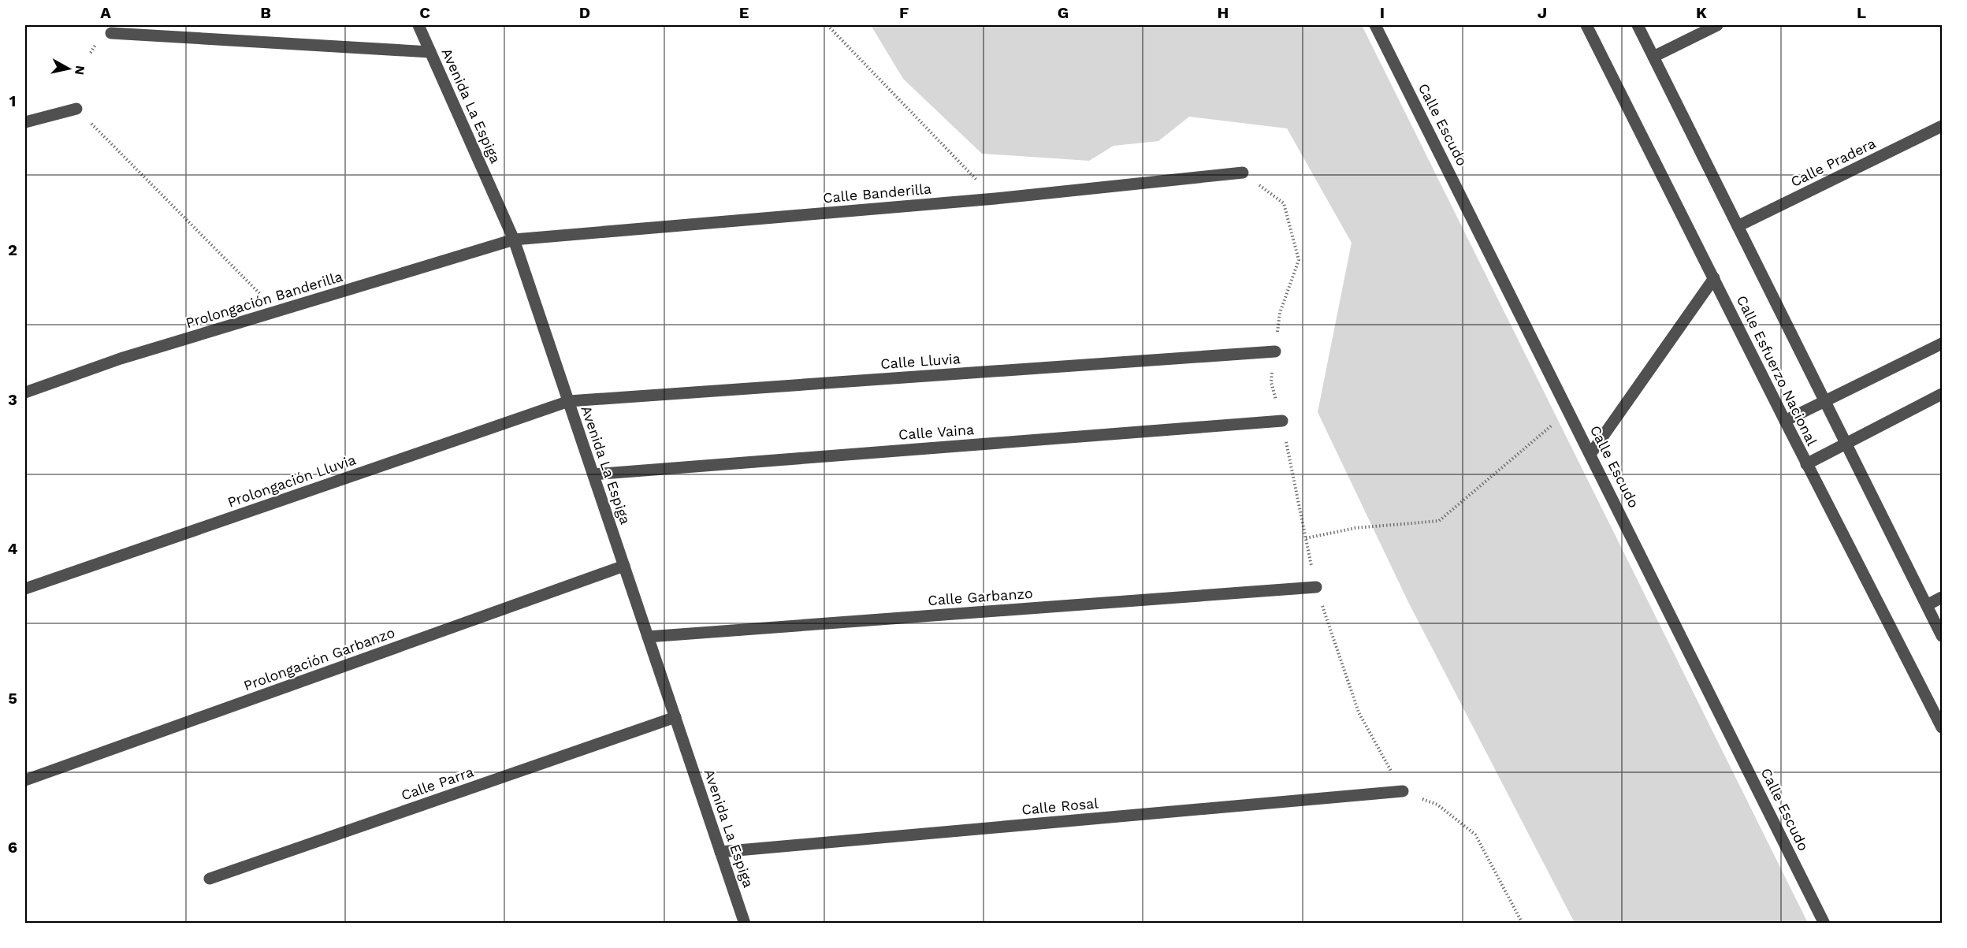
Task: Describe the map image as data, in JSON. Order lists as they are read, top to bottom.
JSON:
{
  "streets": {
    "street": [
      "Avenida La Espiga",
      "Calle Escudo",
      "Calle Pradera",
      "Calle Banderilla",
      "Prolongación Banderilla",
      "Calle Lluvia",
      "Calle Esfuerzo Nacional",
      "Calle Vaina",
      "Prolongación Lluvia",
      "Calle Garbanzo",
      "Prolongación Garbanzo",
      "Calle Parra",
      "Calle Rosal"
    ]
  },
  "crossings": [
    ["Avenida La Espiga", "Calle Banderilla"],
    ["Avenida La Espiga", "Prolongación Banderilla"],
    ["Avenida La Espiga", "Calle Lluvia"],
    ["Avenida La Espiga", "Calle Vaina"],
    ["Avenida La Espiga", "Prolongación Lluvia"],
    ["Avenida La Espiga", "Calle Garbanzo"],
    ["Avenida La Espiga", "Prolongación Garbanzo"],
    ["Avenida La Espiga", "Calle Parra"],
    ["Avenida La Espiga", "Calle Rosal"],
    ["Calle Pradera", "Calle Esfuerzo Nacional"],
    ["Calle Banderilla", "Prolongación Banderilla"],
    ["Calle Lluvia", "Prolongación Lluvia"]
  ],
  "north": "right",
  "grid": {
    "columns": [
      "A",
      "B",
      "C",
      "D",
      "E",
      "F",
      "G",
      "H",
      "I",
      "J",
      "K",
      "L"
    ],
    "rows": [
      "1",
      "2",
      "3",
      "4",
      "5",
      "6"
    ]
  }
}
